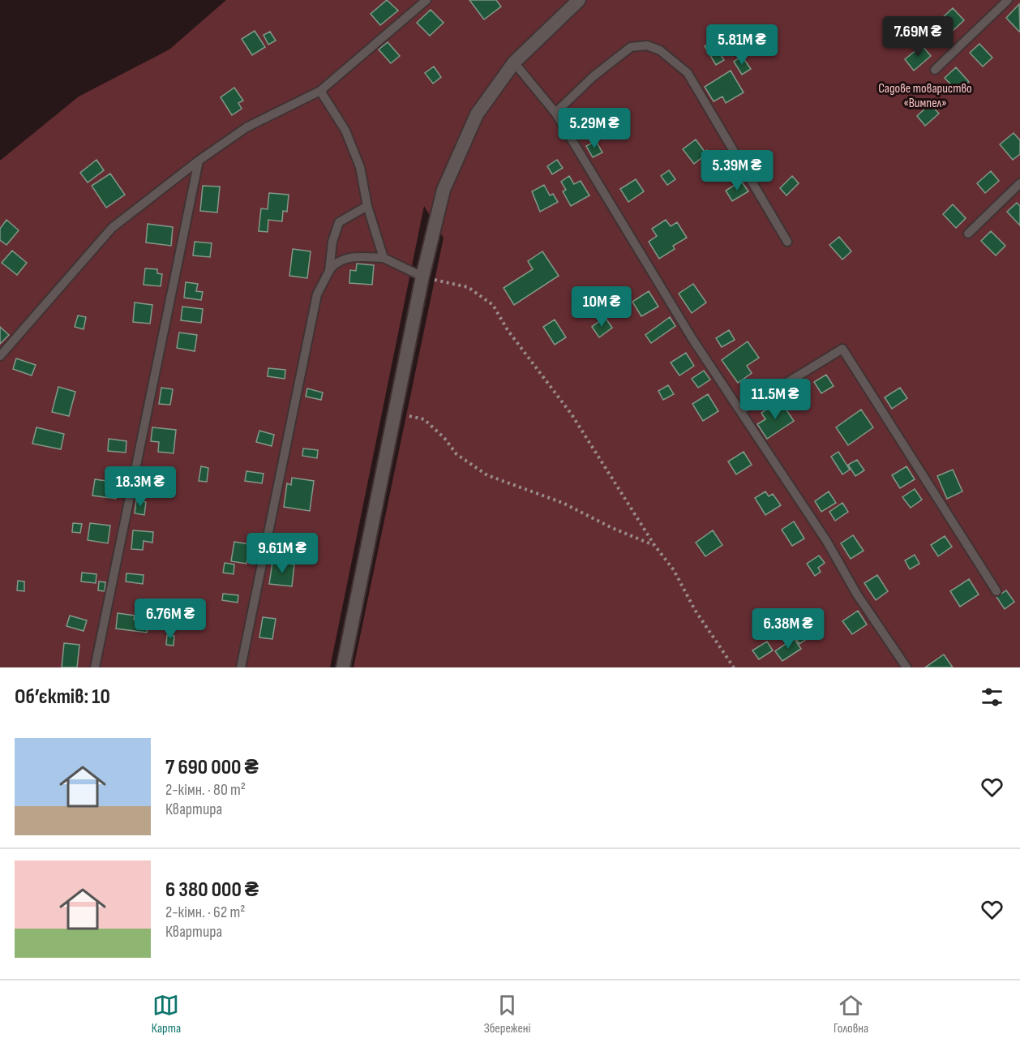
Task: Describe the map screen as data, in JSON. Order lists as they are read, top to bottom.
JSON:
{
  "parks": ["Садове товариство «Вимпел»"],
  "page": {
    "price": [
      "7.69M ₴",
      "5.81M ₴",
      "5.29M ₴",
      "5.39M ₴",
      "10M ₴",
      "11.5M ₴",
      "18.3M ₴",
      "9.61M ₴",
      "6.76M ₴",
      "6.38M ₴"
    ],
    "heading": "Об’єктів: 10",
    "list": [
      {
        "name": "7 690 000 ₴",
        "note": "2-кімн. · 80 m² · Квартира"
      },
      {
        "name": "6 380 000 ₴",
        "note": "2-кімн. · 62 m² · Квартира"
      }
    ],
    "tabs": ["Карта", "Збережені", "Головна"]
  }
}
